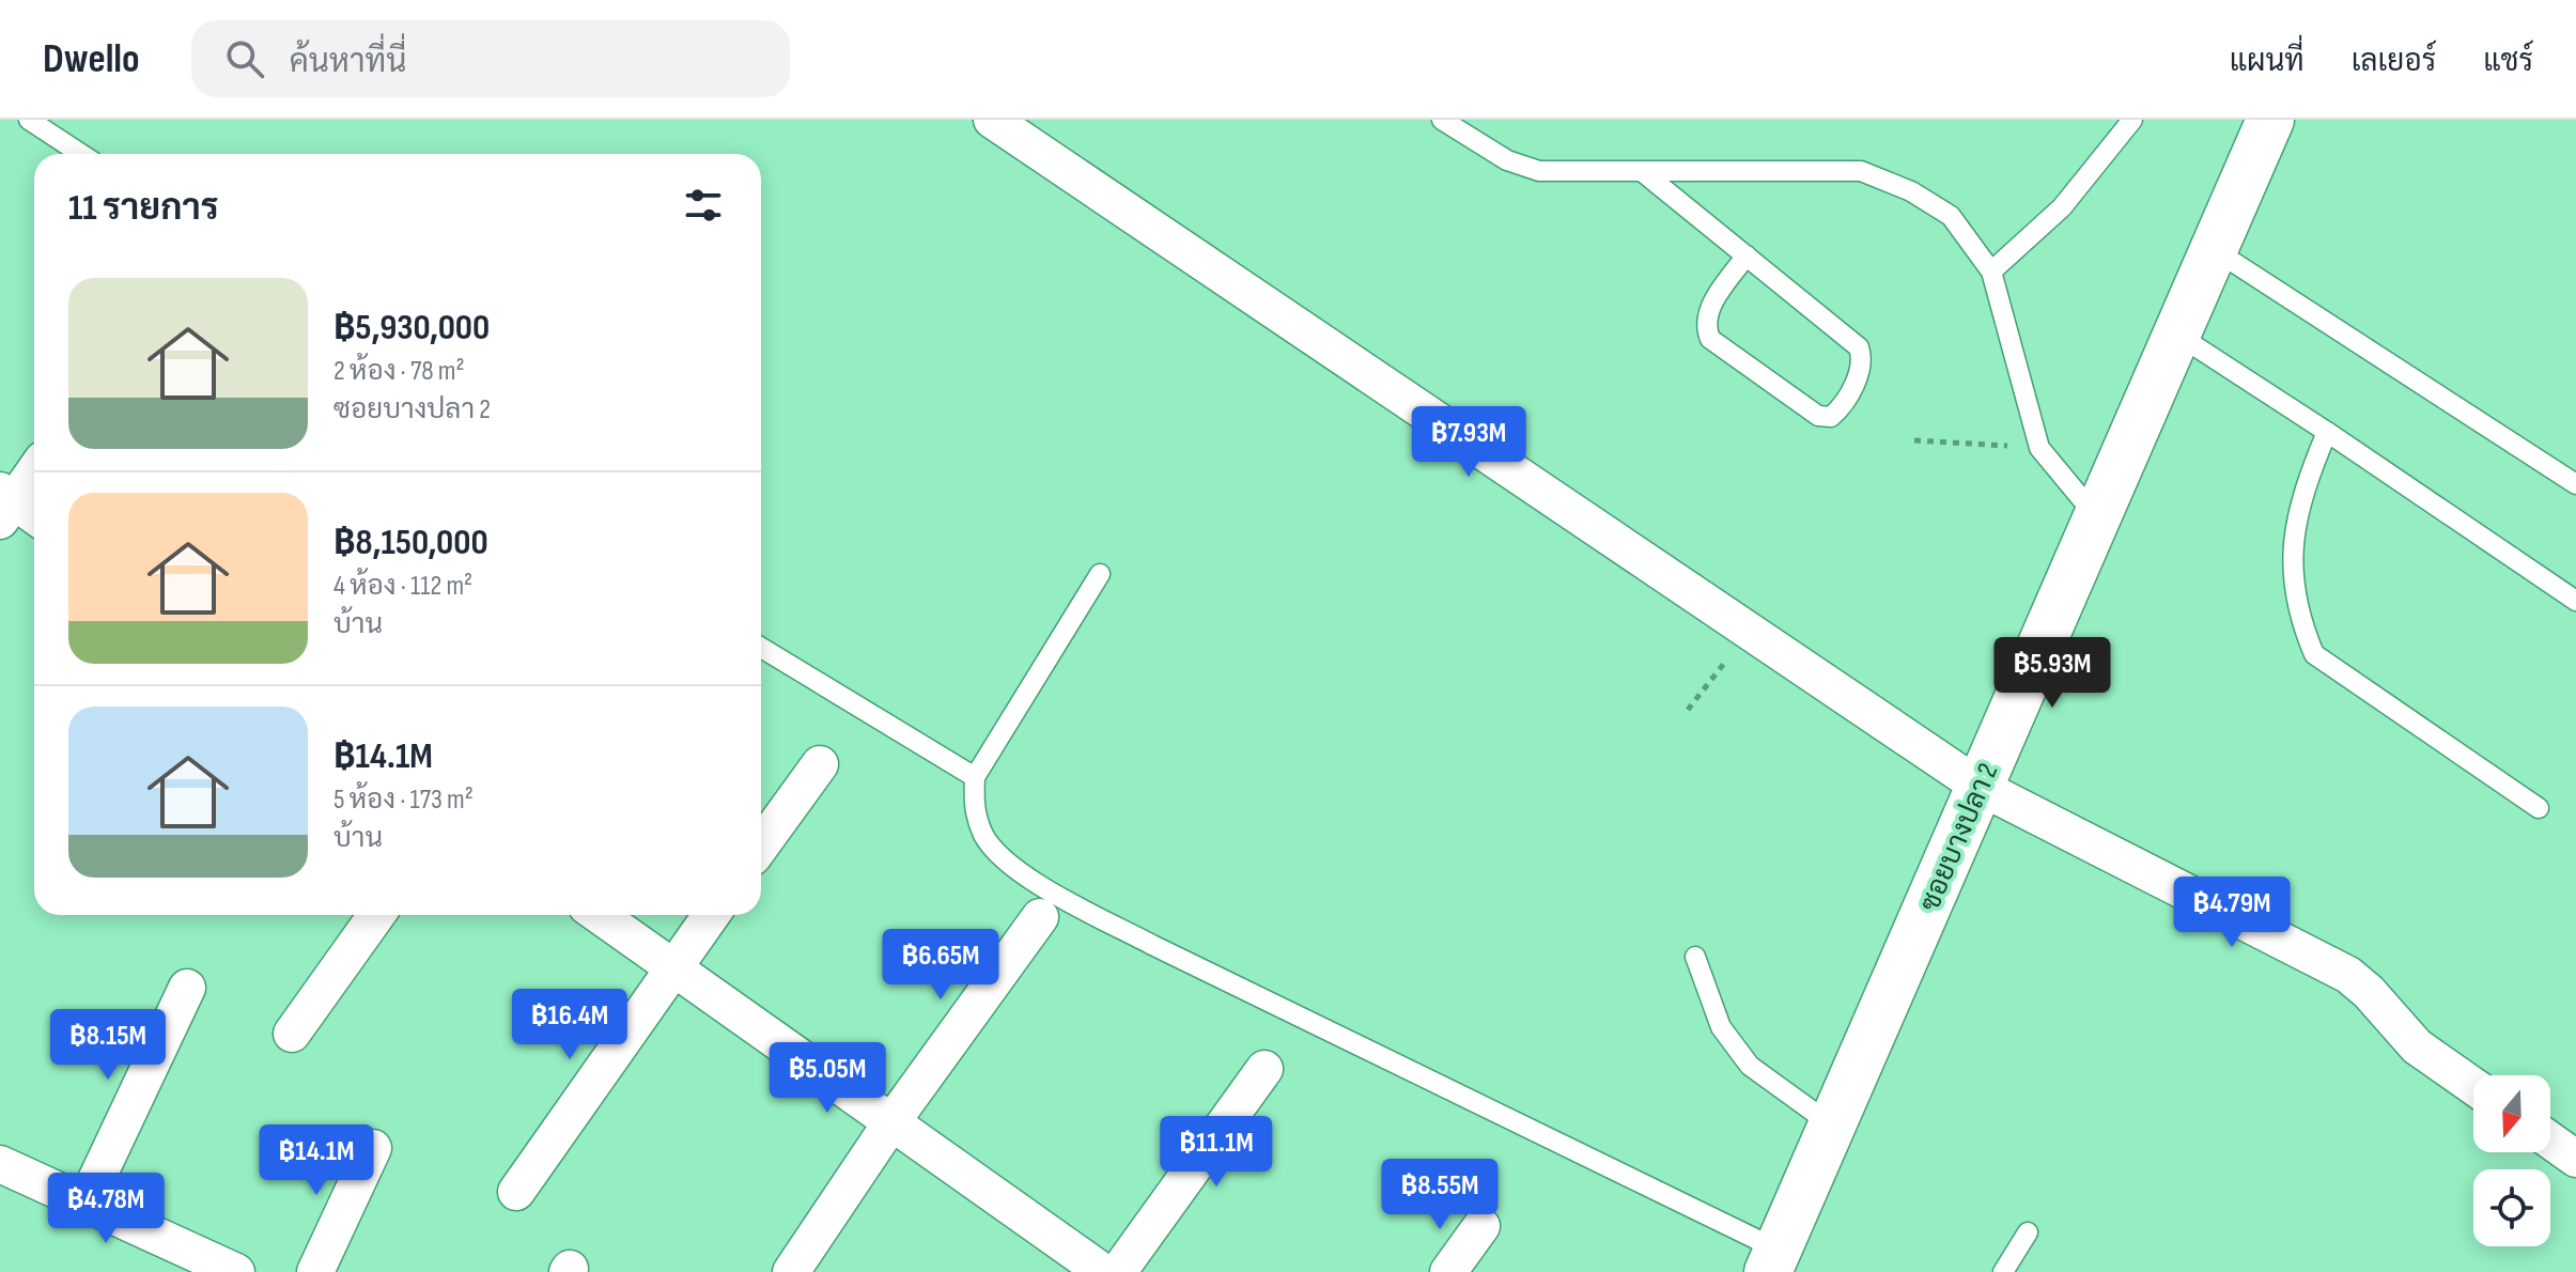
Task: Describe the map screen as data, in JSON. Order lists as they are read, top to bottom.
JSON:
{
  "streets": {
    "street": ["ซอยบางปลา 2"]
  },
  "north": "bottom",
  "page": {
    "header": "Dwello",
    "search": "ค้นหาที่นี่",
    "nav": ["แผนที่", "เลเยอร์", "แชร์"],
    "heading": "11 รายการ",
    "list": [
      {
        "name": "฿5,930,000",
        "note": "2 ห้อง · 78 m² · ซอยบางปลา 2"
      },
      {
        "name": "฿8,150,000",
        "note": "4 ห้อง · 112 m² · บ้าน"
      },
      {
        "name": "฿14.1M",
        "note": "5 ห้อง · 173 m² · บ้าน"
      }
    ],
    "price": [
      "฿7.93M",
      "฿5.93M",
      "฿4.79M",
      "฿6.65M",
      "฿16.4M",
      "฿8.15M",
      "฿5.05M",
      "฿11.1M",
      "฿14.1M",
      "฿8.55M",
      "฿4.78M"
    ]
  }
}
